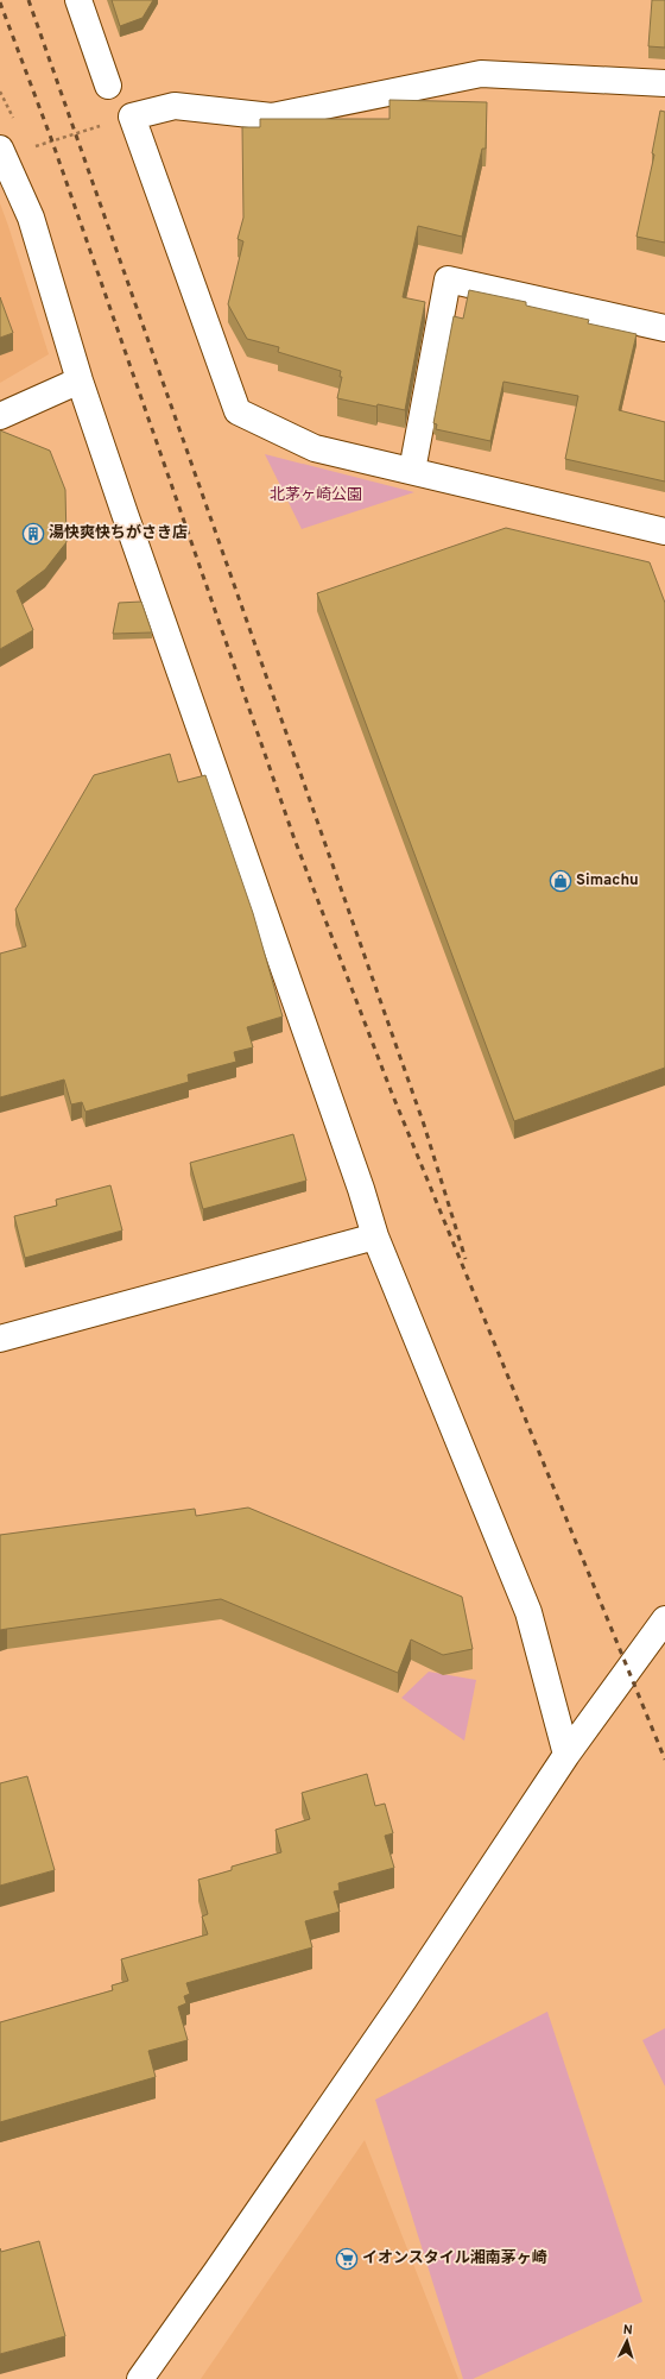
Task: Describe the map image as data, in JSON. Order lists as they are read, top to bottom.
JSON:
{
  "parks": ["北茅ヶ崎公園"],
  "places": {
    "building": ["湯快爽快ちがさき店"],
    "shop": ["Simachu"],
    "supermarket": ["イオンスタイル湘南茅ヶ崎"]
  },
  "north": "top"
}
